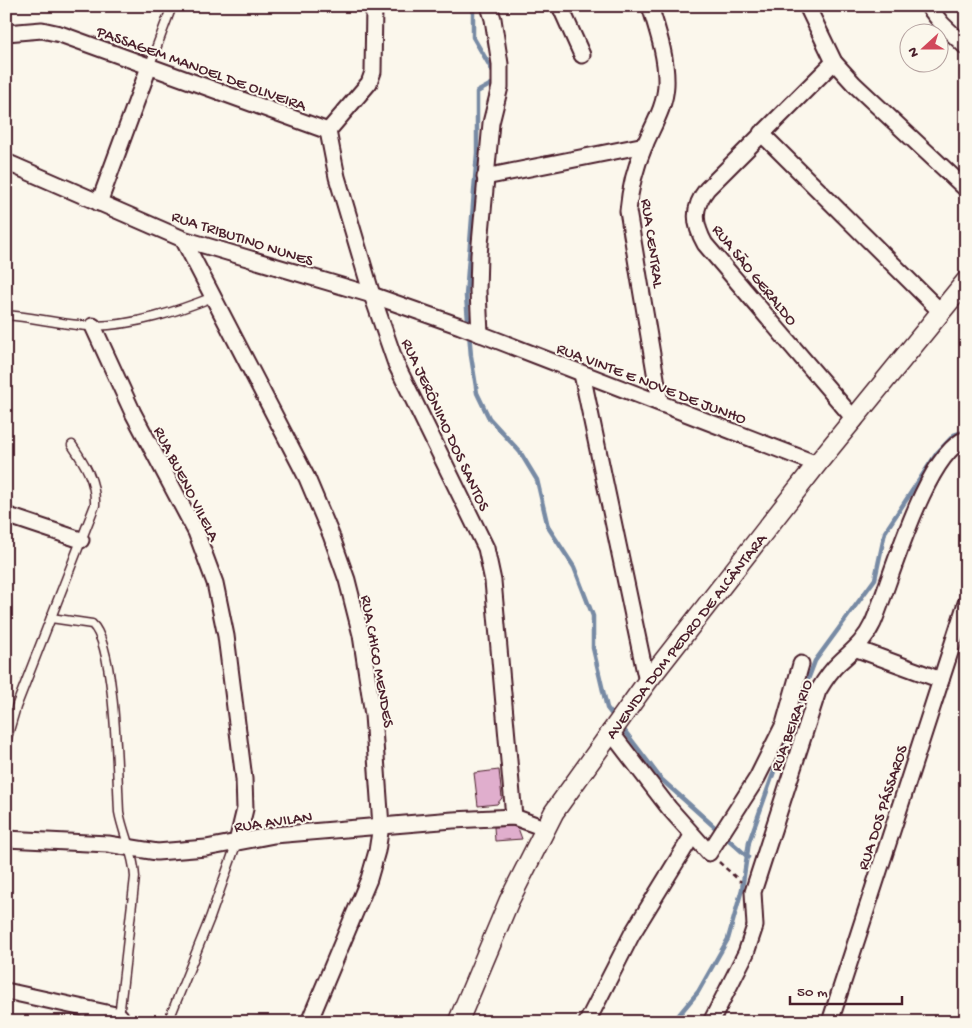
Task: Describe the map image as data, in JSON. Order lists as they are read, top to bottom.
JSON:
{
  "streets": {
    "street": [
      "PASSAGEM MANOEL DE OLIVEIRA",
      "RUA TRIBUTINO NUNES",
      "RUA CENTRAL",
      "RUA SÃO GERALDO",
      "RUA VINTE E NOVE DE JUNHO",
      "RUA JERÔNIMO DOS SANTOS",
      "RUA BUENO VILELA",
      "AVENIDA DOM PEDRO DE ALCÂNTARA",
      "RUA CHICO MENDES",
      "RUA BEIRA RIO",
      "RUA DOS PÁSSAROS",
      "RUA AVILAN"
    ]
  },
  "crossings": [
    ["PASSAGEM MANOEL DE OLIVEIRA", "RUA JERÔNIMO DOS SANTOS"],
    ["RUA TRIBUTINO NUNES", "RUA VINTE E NOVE DE JUNHO"],
    ["RUA TRIBUTINO NUNES", "RUA JERÔNIMO DOS SANTOS"],
    ["RUA TRIBUTINO NUNES", "RUA CHICO MENDES"],
    ["RUA CENTRAL", "RUA VINTE E NOVE DE JUNHO"],
    ["RUA SÃO GERALDO", "AVENIDA DOM PEDRO DE ALCÂNTARA"],
    ["RUA VINTE E NOVE DE JUNHO", "AVENIDA DOM PEDRO DE ALCÂNTARA"],
    ["RUA JERÔNIMO DOS SANTOS", "RUA AVILAN"],
    ["RUA BUENO VILELA", "RUA AVILAN"],
    ["AVENIDA DOM PEDRO DE ALCÂNTARA", "RUA AVILAN"],
    ["RUA CHICO MENDES", "RUA AVILAN"]
  ],
  "scale_bar": "50 m",
  "north": "left"
}
